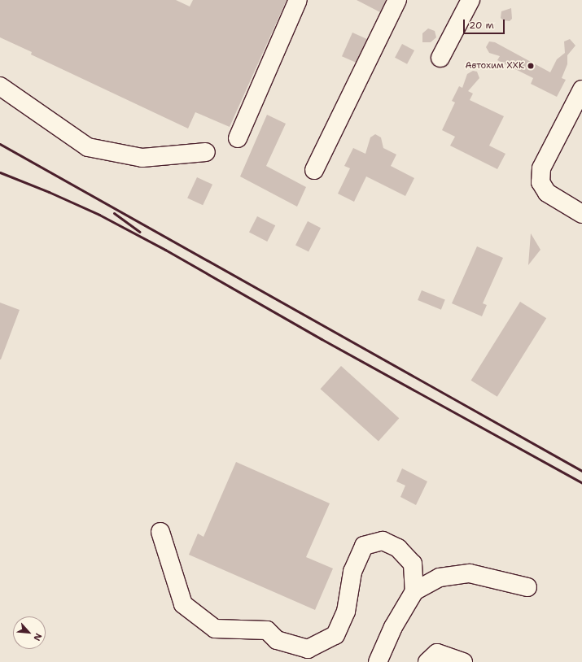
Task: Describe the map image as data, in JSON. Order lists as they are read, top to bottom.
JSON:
{
  "places": ["Автохим ХХК"],
  "scale_bar": "20 m",
  "north": "bottom right"
}
